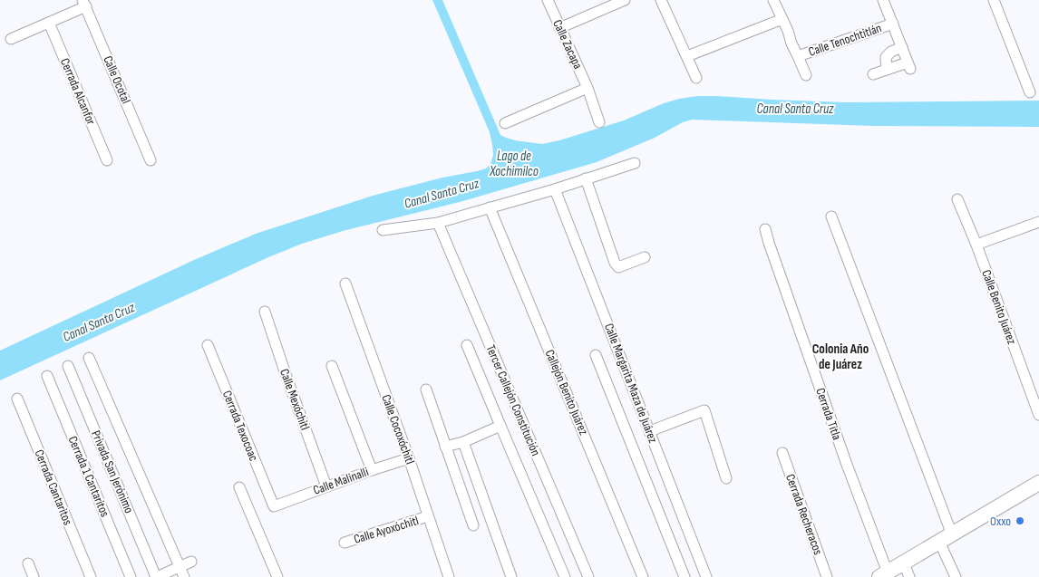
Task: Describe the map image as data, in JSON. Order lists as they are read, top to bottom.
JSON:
{
  "streets": {
    "street": [
      "Calle Tenochtitlán",
      "Calle Zacapa",
      "Calle Ocotal",
      "Cerrada Alcanfor",
      "Calle Benito Juárez",
      "Calle Margarita Maza de Juárez",
      "Callejón Benito Juárez",
      "Calle Mexóchitl",
      "Tercer Callejón Constitución",
      "Cerrada Titla",
      "Cerrada Texocoac",
      "Calle Cocoxóchitl",
      "Privada San Jerónimo",
      "Cerrada 1 Cantaritos",
      "Calle Malinalli",
      "Cerrada Cantaritos",
      "Cerrada Recheracos",
      "Calle Ayoxóchitl"
    ]
  },
  "crossings": [
    ["Calle Mexóchitl", "Calle Malinalli"],
    ["Cerrada Texocoac", "Calle Malinalli"],
    ["Calle Cocoxóchitl", "Calle Malinalli"],
    ["Calle Cocoxóchitl", "Calle Ayoxóchitl"]
  ],
  "districts": ["Colonia Año de Juárez"],
  "water": ["Canal Santa Cruz", "Lago de Xochimilco"],
  "places": ["Oxxo"]
}
